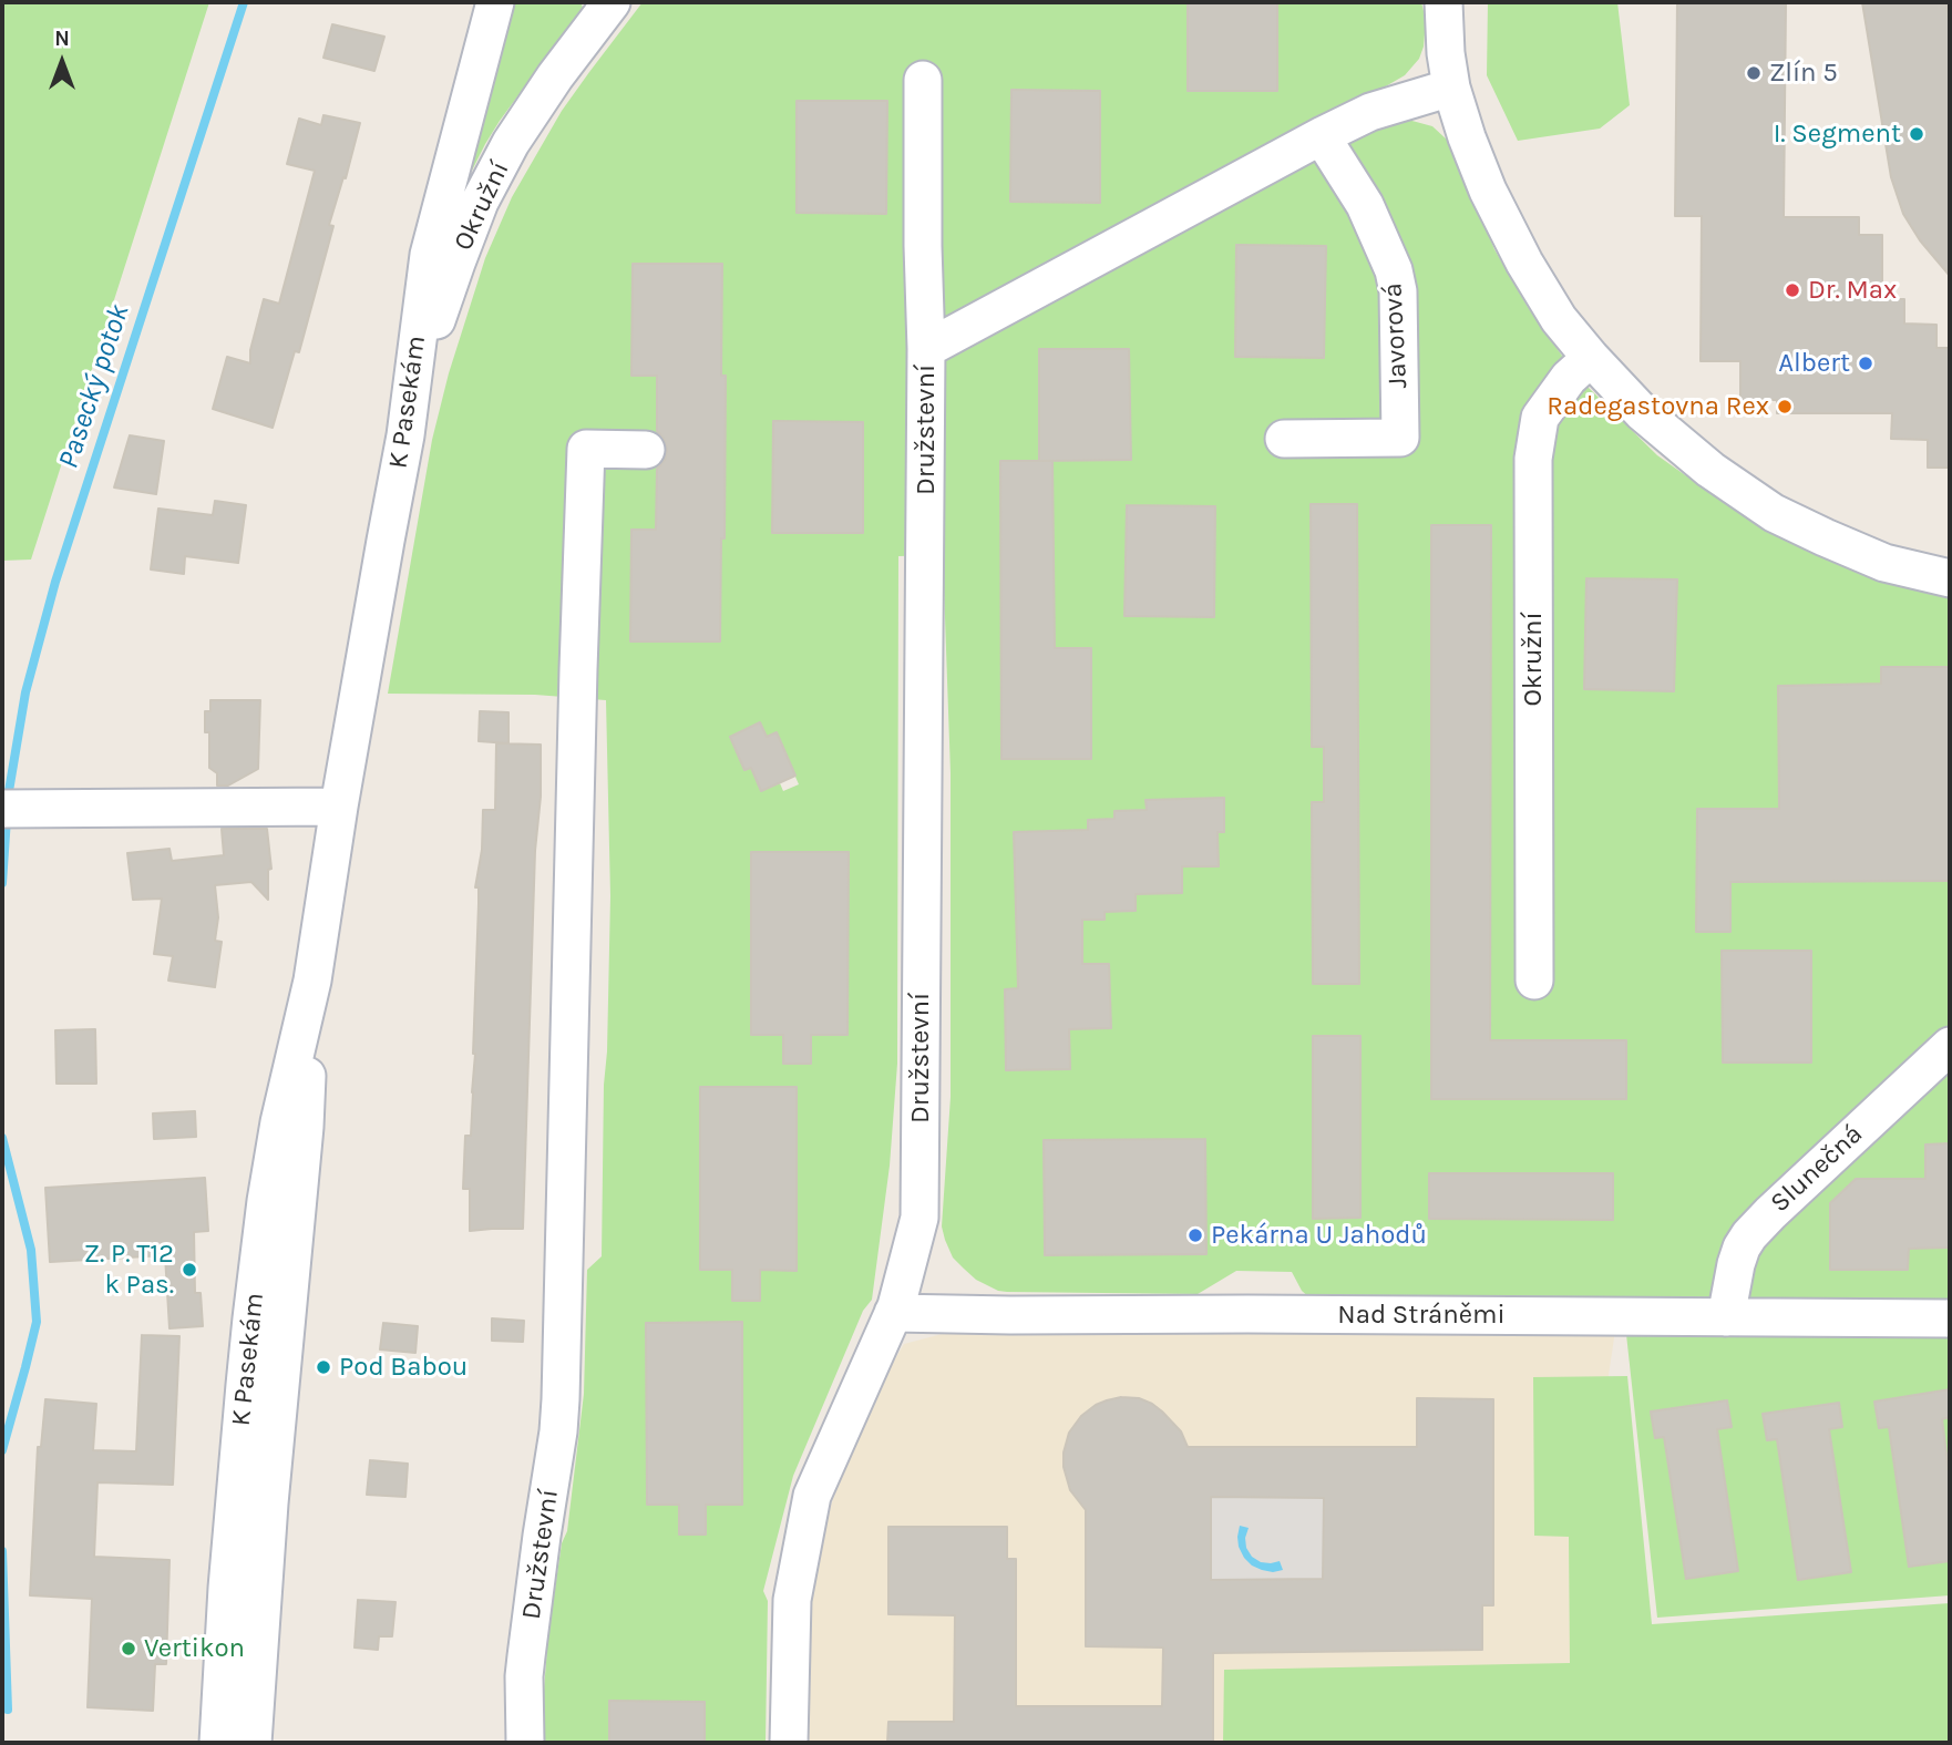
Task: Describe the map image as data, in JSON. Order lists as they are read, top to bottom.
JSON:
{
  "streets": {
    "street": [
      "Okružní",
      "Javorová",
      "K Pasekám",
      "Družstevní",
      "Slunečná",
      "Nad Stráněmi"
    ]
  },
  "crossings": [
    ["Okružní", "K Pasekám"],
    ["Javorová", "Družstevní"],
    ["Družstevní", "Nad Stráněmi"],
    ["Slunečná", "Nad Stráněmi"]
  ],
  "water": ["Pasecký potok"],
  "places": [
    "Zlín 5",
    "I. Segment",
    "Dr. Max",
    "Albert",
    "Radegastovna Rex",
    "Pekárna U Jahodů",
    "Z. P. T12 k Pas.",
    "Pod Babou",
    "Vertikon"
  ],
  "north": "top"
}
